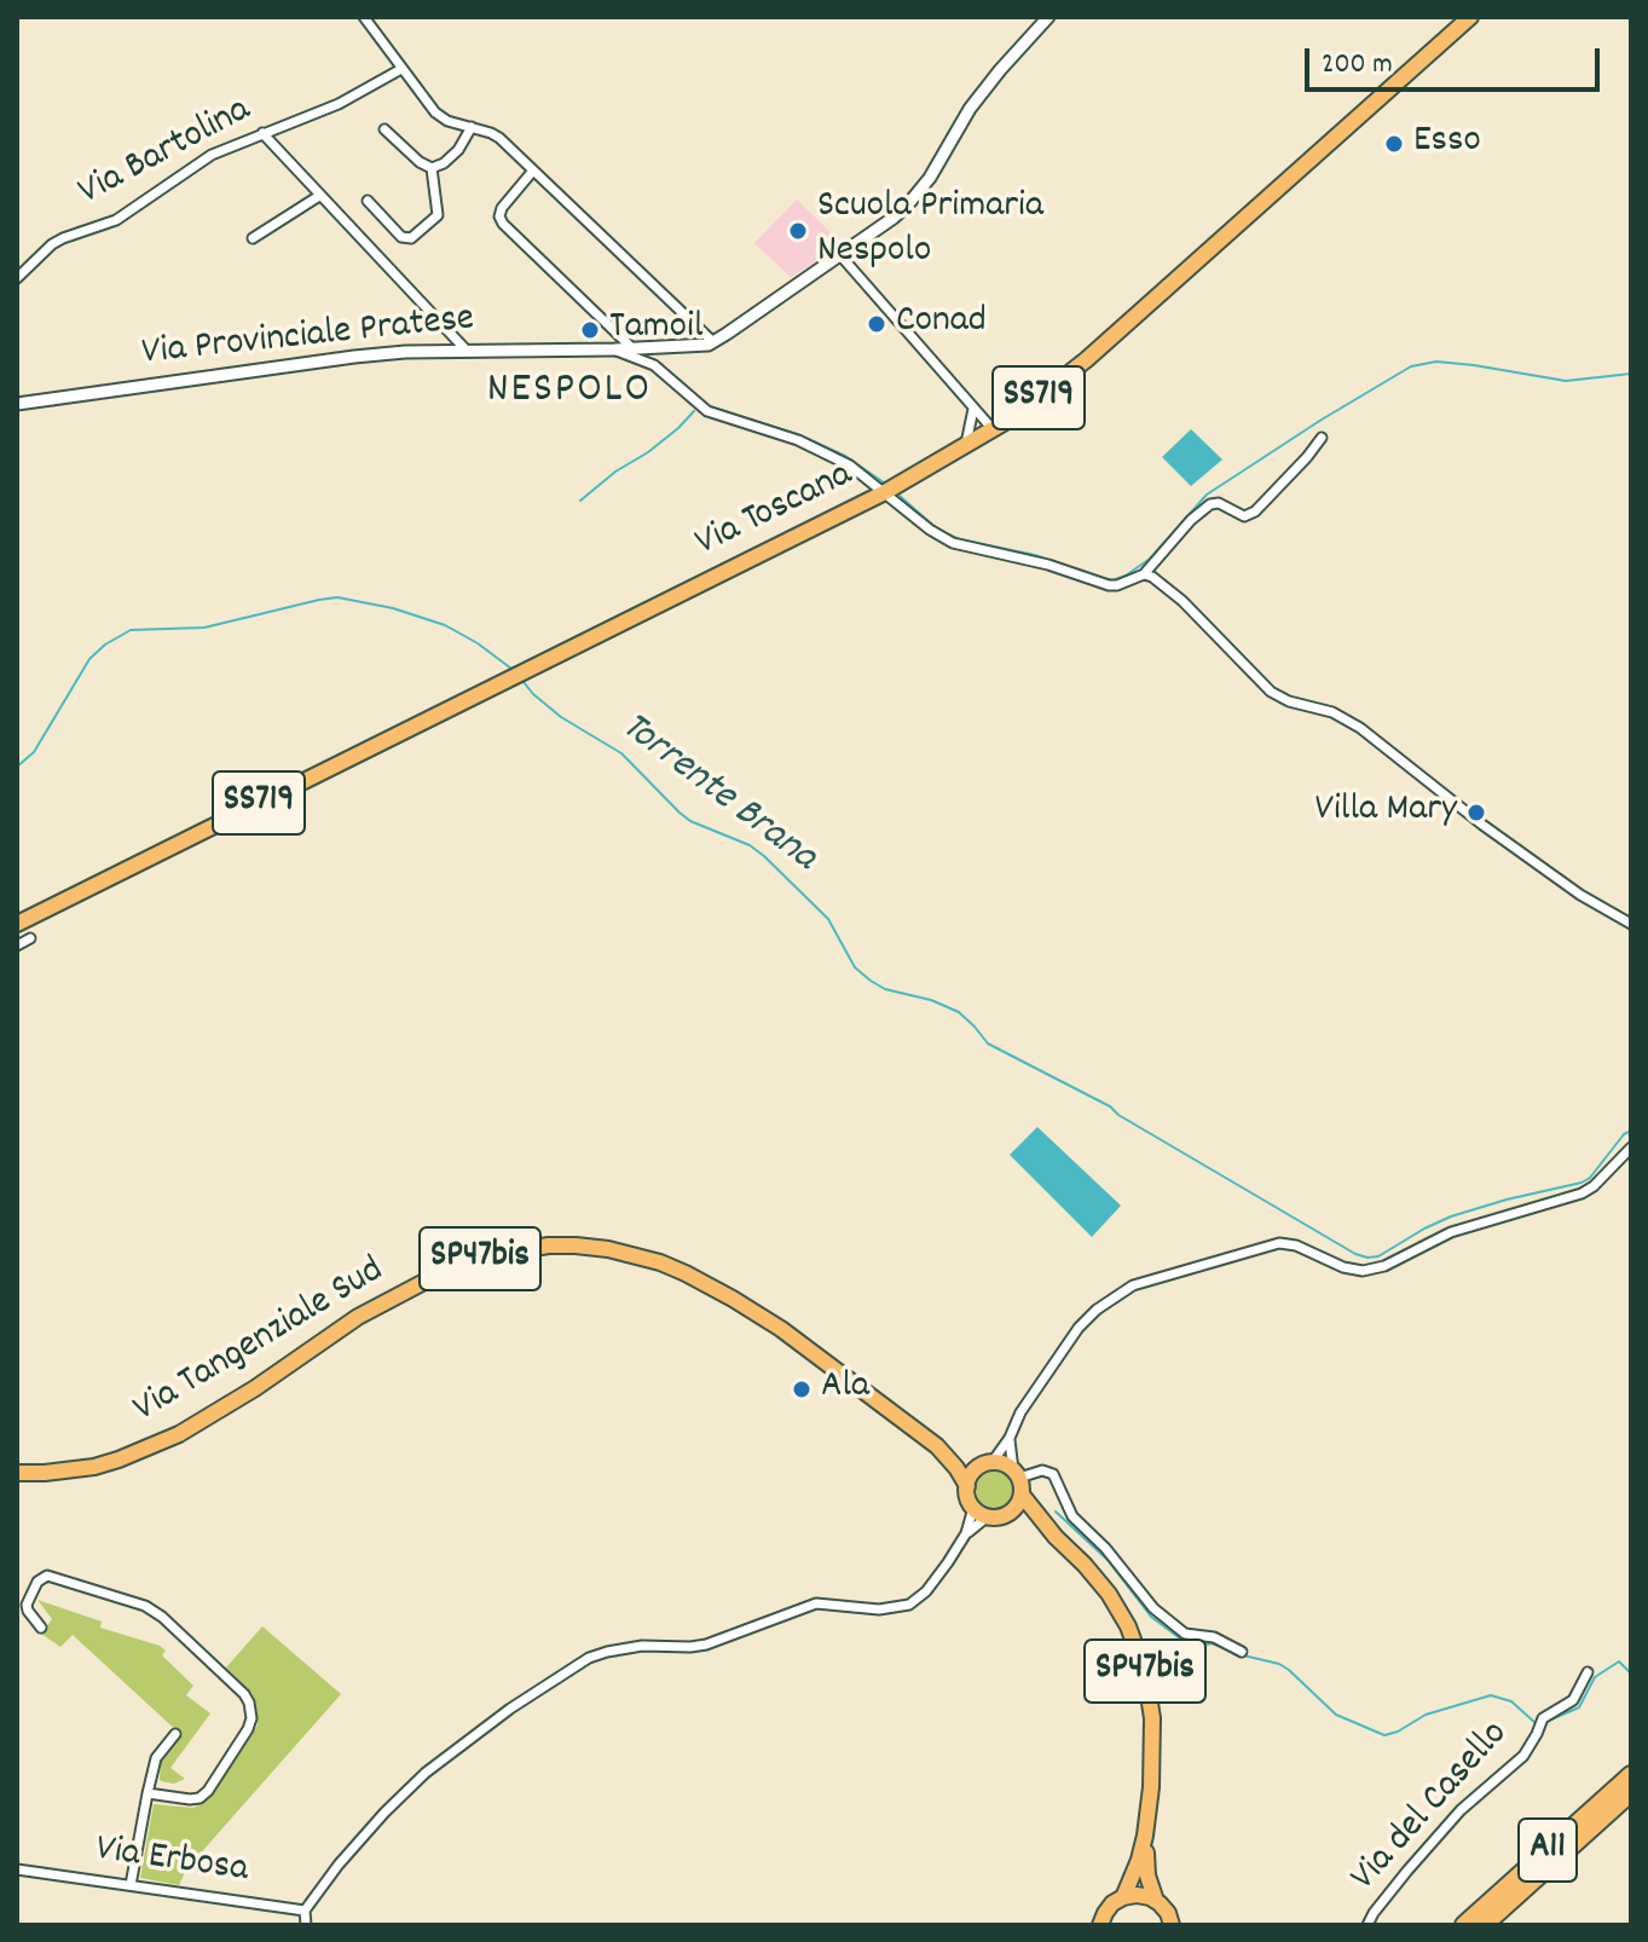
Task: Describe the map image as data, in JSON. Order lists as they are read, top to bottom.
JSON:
{
  "streets": {
    "highway": ["A11"],
    "main road": [
      "SS719",
      "Via Toscana",
      "SP47bis",
      "Via Tangenziale Sud"
    ],
    "street": [
      "Via Bartolina",
      "Via Provinciale Pratese",
      "Via del Casello",
      "Via Erbosa"
    ]
  },
  "crossings": [
    ["SP47bis", "Via Tangenziale Sud"]
  ],
  "districts": ["NESPOLO"],
  "water": ["Torrente Brana"],
  "places": [
    "Esso",
    "Scuola Primaria Nespolo",
    "Conad",
    "Tamoil",
    "Villa Mary",
    "Ala"
  ],
  "scale_bar": "200 m"
}
